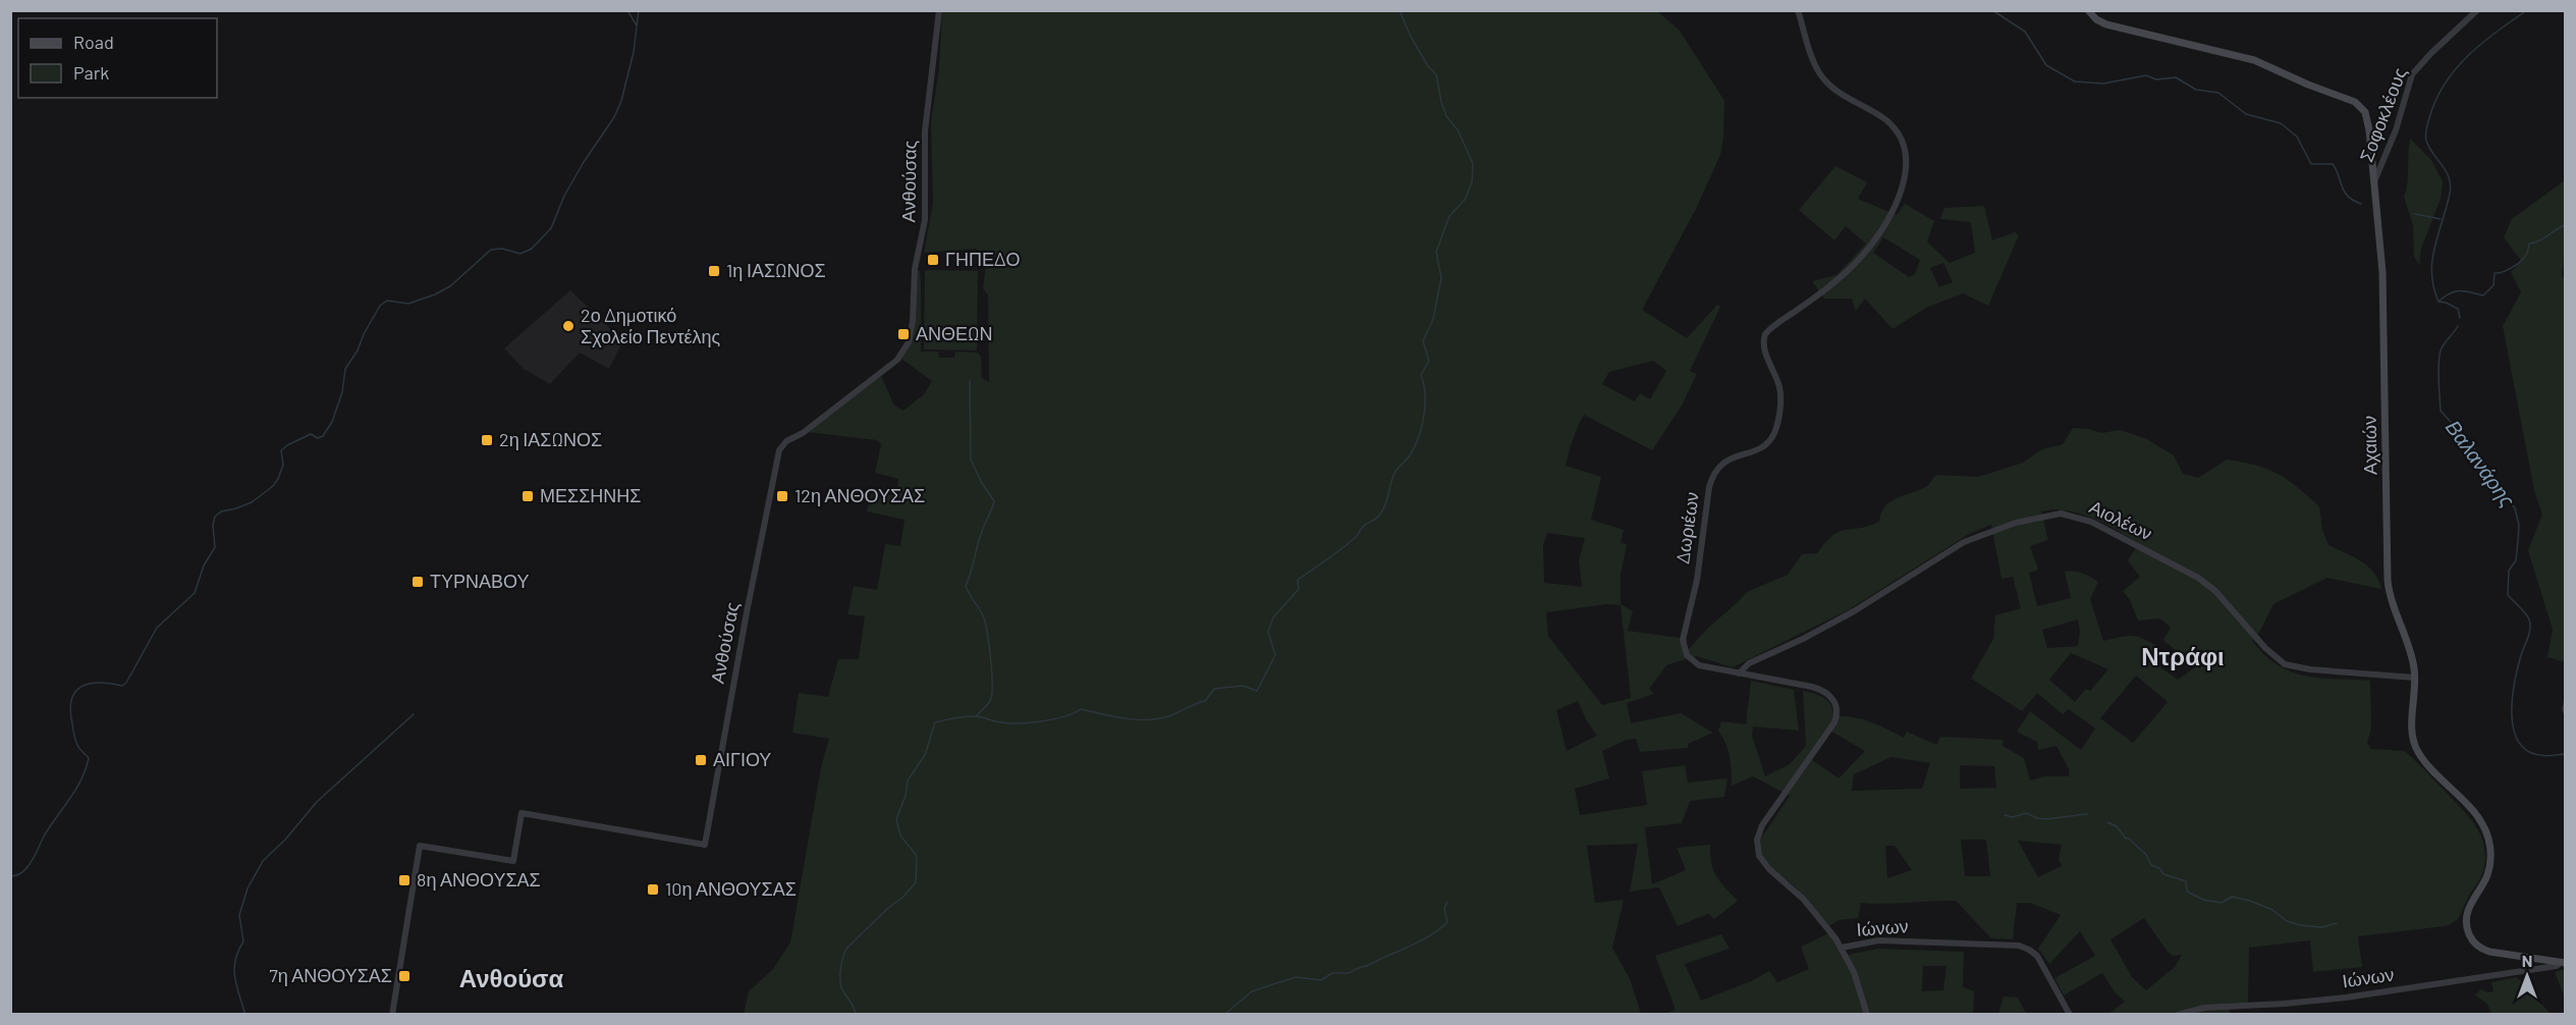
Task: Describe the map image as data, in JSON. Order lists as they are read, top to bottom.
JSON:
{
  "streets": {
    "main road": ["Αχαιών"],
    "street": [
      "Σοφοκλέους",
      "Ανθούσας",
      "Αιολέων",
      "Δωριέων",
      "Ιώνων"
    ]
  },
  "crossings": [
    ["Σοφοκλέους", "Αχαιών"],
    ["Αχαιών", "Αιολέων"],
    ["Αχαιών", "Ιώνων"],
    ["Αιολέων", "Δωριέων"],
    ["Δωριέων", "Ιώνων"]
  ],
  "districts": ["Ντράφι", "Ανθούσα"],
  "water": ["Βαλανάρης"],
  "places": {
    "transit": [
      "ΓΗΠΕΔΟ",
      "1η ΙΑΣΩΝΟΣ",
      "ΑΝΘΕΩΝ",
      "2η ΙΑΣΩΝΟΣ",
      "ΜΕΣΣΗΝΗΣ",
      "12η ΑΝΘΟΥΣΑΣ",
      "ΤΥΡΝΑΒΟΥ",
      "ΑΙΓΙΟΥ",
      "8η ΑΝΘΟΥΣΑΣ",
      "10η ΑΝΘΟΥΣΑΣ",
      "7η ΑΝΘΟΥΣΑΣ"
    ],
    "other": ["2ο Δημοτικό Σχολείο Πεντέλης"]
  },
  "legend": ["Road", "Park"],
  "north": "top"
}
